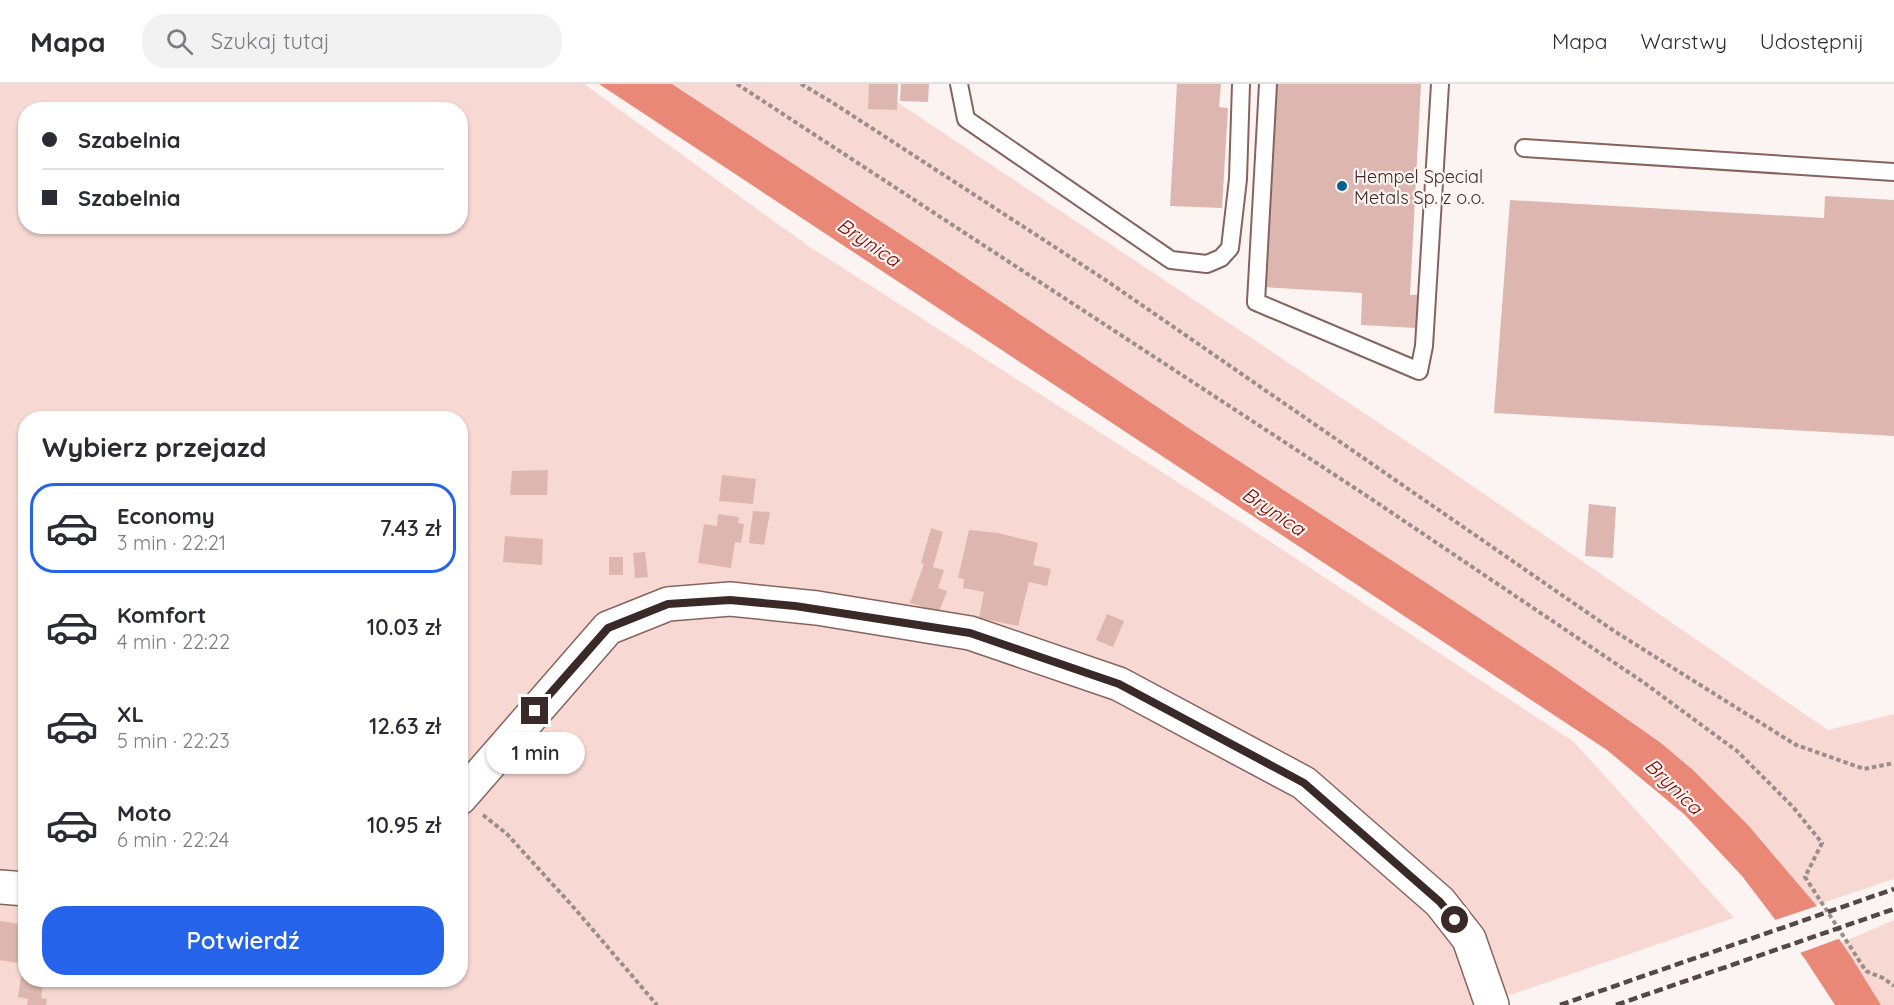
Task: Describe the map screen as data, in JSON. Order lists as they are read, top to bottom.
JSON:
{
  "water": ["Brynica"],
  "places": ["Hempel Special Metals Sp. z o.o."],
  "page": {
    "header": "Mapa",
    "search": "Szukaj tutaj",
    "nav": ["Mapa", "Warstwy", "Udostępnij"],
    "banner": ["Szabelnia", "Szabelnia"],
    "heading": "Wybierz przejazd",
    "list": [
      {
        "name": "Economy",
        "note": "3 min · 22:21",
        "value": "7.43 zł"
      },
      {
        "name": "Komfort",
        "note": "4 min · 22:22",
        "value": "10.03 zł"
      },
      {
        "name": "XL",
        "note": "5 min · 22:23",
        "value": "12.63 zł"
      },
      {
        "name": "Moto",
        "note": "6 min · 22:24",
        "value": "10.95 zł"
      }
    ],
    "bubble": "1 min",
    "buttons": "Potwierdź"
  }
}
